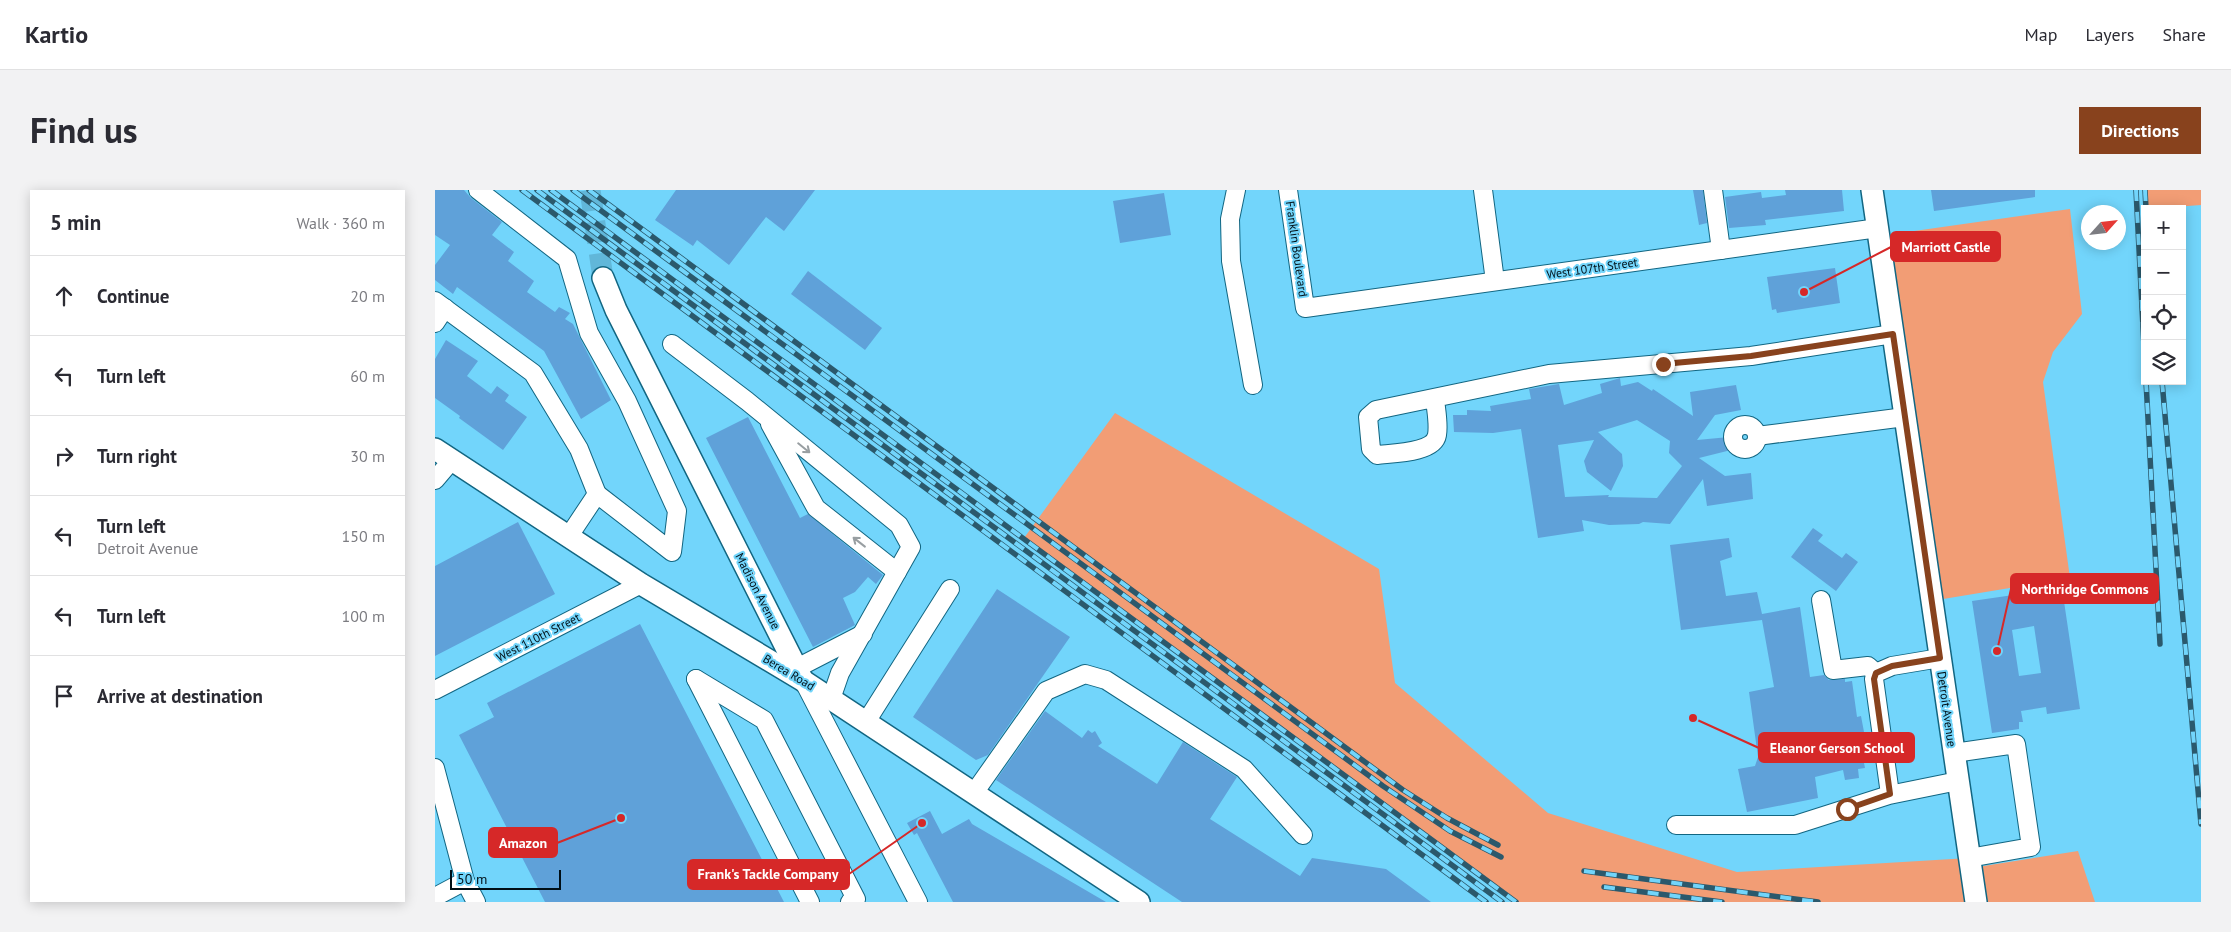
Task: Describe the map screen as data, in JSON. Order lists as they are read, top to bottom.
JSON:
{
  "streets": {
    "main road": ["Madison Avenue", "Berea Road", "Detroit Avenue"],
    "street": ["Franklin Boulevard", "West 107th Street", "West 110th Street"]
  },
  "crossings": [
    ["Franklin Boulevard", "West 107th Street"],
    ["West 107th Street", "Detroit Avenue"],
    ["Madison Avenue", "Berea Road"],
    ["West 110th Street", "Berea Road"]
  ],
  "places": [
    "Marriott Castle",
    "Northridge Commons",
    "Eleanor Gerson School",
    "Amazon",
    "Frank's Tackle Company"
  ],
  "scale_bar": "50 m",
  "north": "top right",
  "page": {
    "header": "Kartio",
    "nav": ["Map", "Layers", "Share"],
    "title": "Find us",
    "buttons": "Directions",
    "heading": ["5 min", "Walk · 360 m"],
    "map_buttons": ["+", "−"],
    "list": [
      ["Continue", "20 m"],
      ["Turn left", "60 m"],
      ["Turn right", "30 m"],
      ["Turn left", "Detroit Avenue", "150 m"],
      ["Turn left", "100 m"],
      "Arrive at destination"
    ],
    "scale": "50 m"
  }
}
